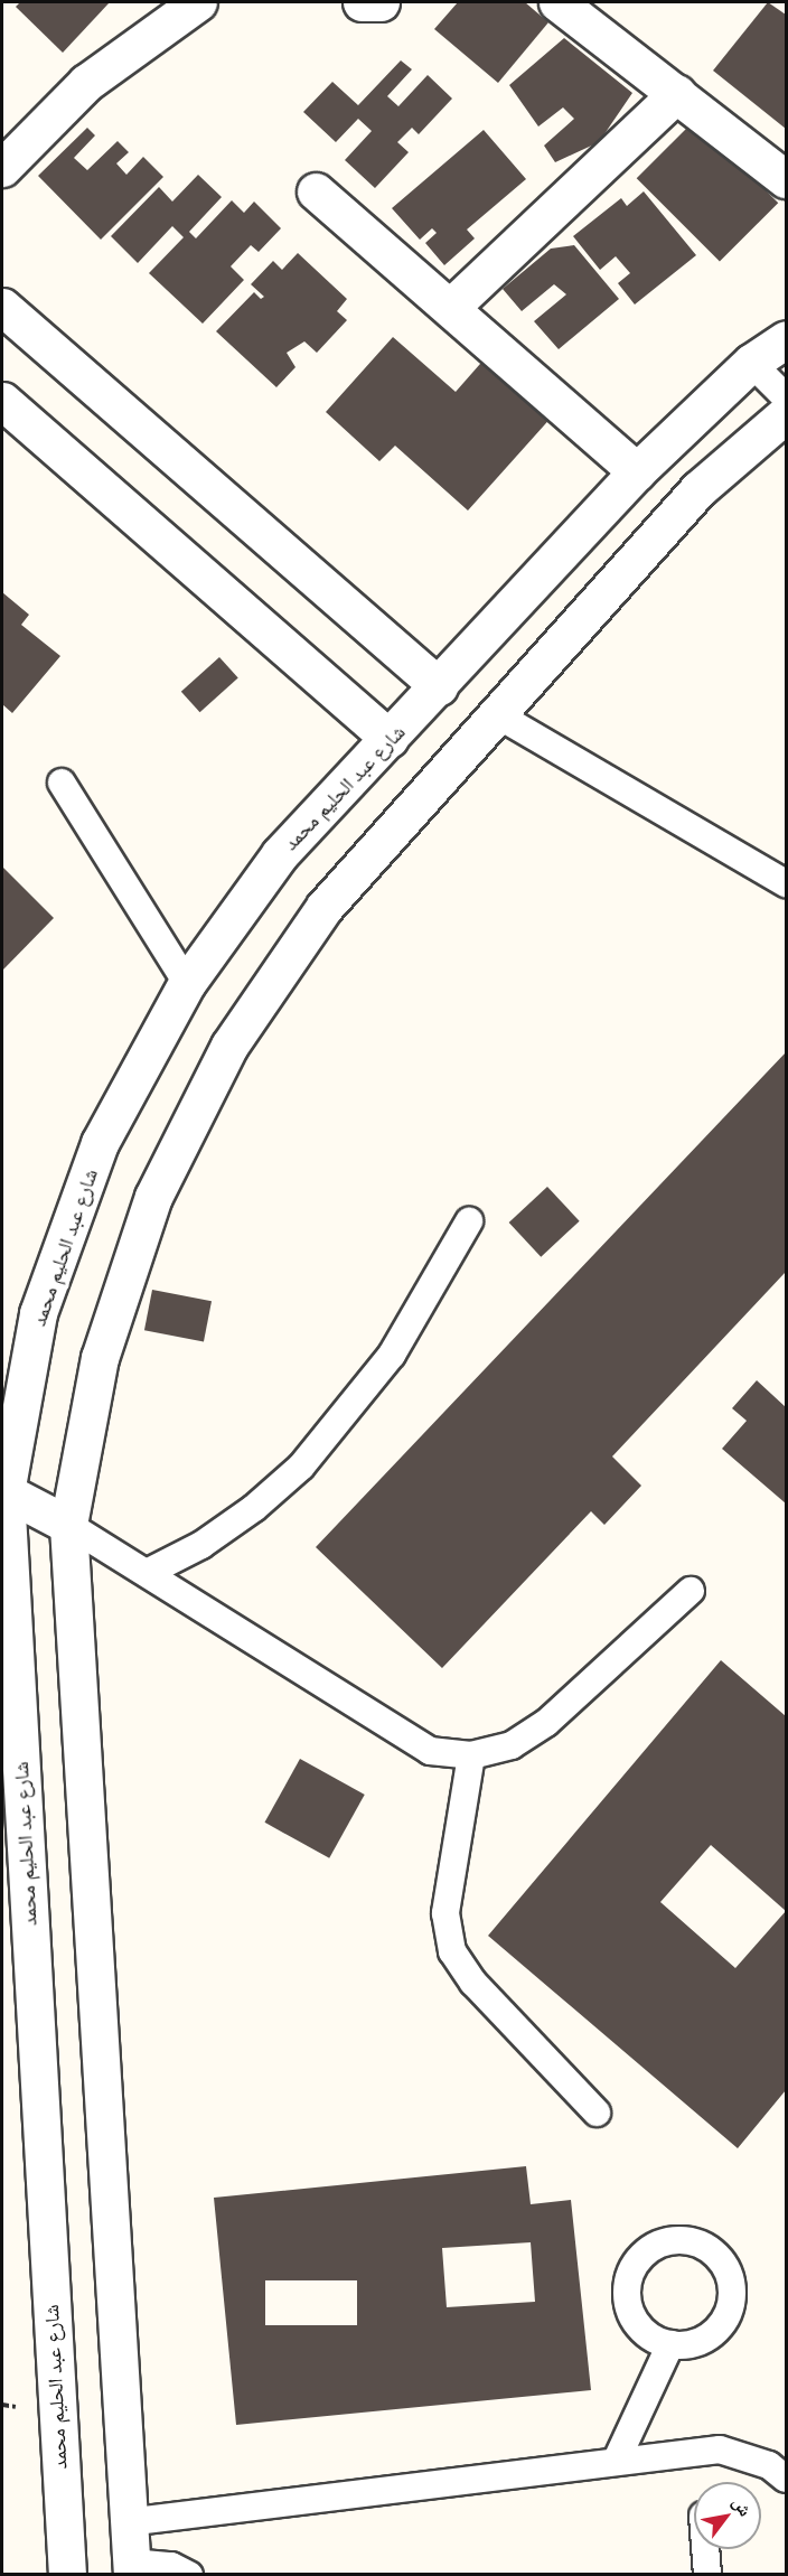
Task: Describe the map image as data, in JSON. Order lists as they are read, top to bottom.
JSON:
{
  "streets": {
    "street": ["شارع عبد الحليم محمد"]
  },
  "north": "top right"
}
